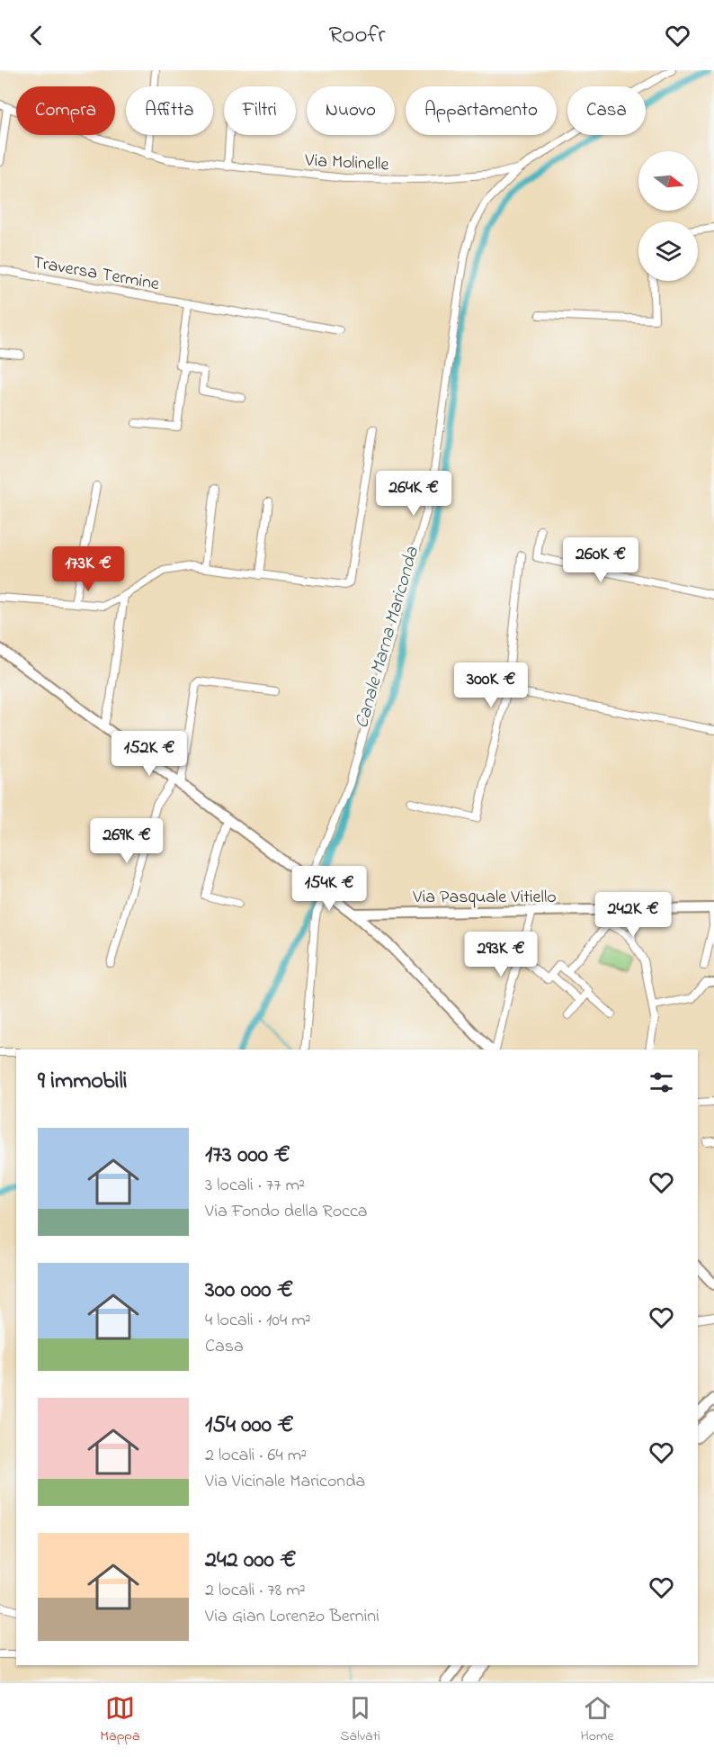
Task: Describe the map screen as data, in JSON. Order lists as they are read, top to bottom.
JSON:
{
  "streets": {
    "street": ["Via Molinelle", "Traversa Termine", "Via Pasquale Vitiello"]
  },
  "water": ["Canale Marna Mariconda"],
  "north": "right",
  "page": {
    "header": "Roofr",
    "chip": [
      "Compra",
      "Affitta",
      "Filtri",
      "Nuovo",
      "Appartamento",
      "Casa"
    ],
    "price": [
      "264K €",
      "260K €",
      "173K €",
      "300K €",
      "152K €",
      "269K €",
      "154K €",
      "242K €",
      "293K €"
    ],
    "heading": "9 immobili",
    "list": [
      {
        "name": "173 000 €",
        "note": "3 locali · 77 m² · Via Fondo della Rocca"
      },
      {
        "name": "300 000 €",
        "note": "4 locali · 104 m² · Casa"
      },
      {
        "name": "154 000 €",
        "note": "2 locali · 64 m² · Via Vicinale Mariconda"
      },
      {
        "name": "242 000 €",
        "note": "2 locali · 78 m² · Via Gian Lorenzo Bernini"
      }
    ],
    "tabs": ["Mappa", "Salvati", "Home"]
  }
}
